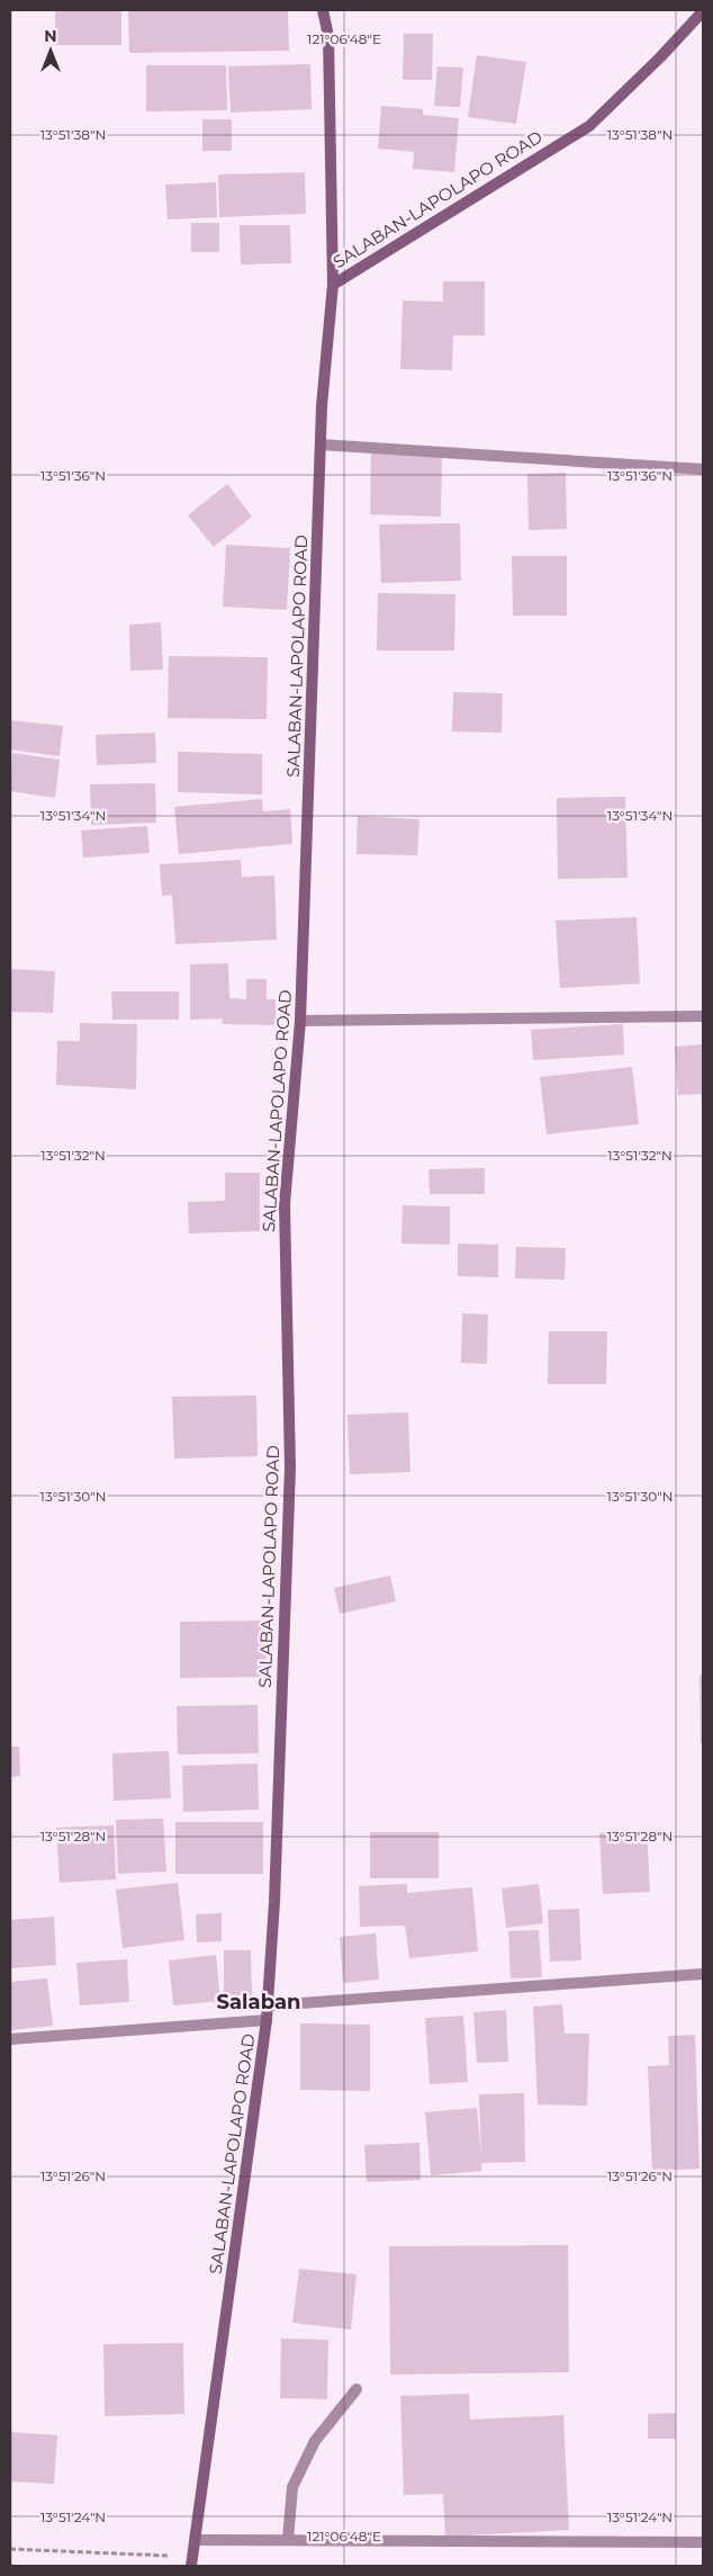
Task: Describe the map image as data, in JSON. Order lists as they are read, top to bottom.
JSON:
{
  "streets": {
    "street": ["SALABAN-LAPOLAPO ROAD"]
  },
  "districts": ["Salaban"],
  "north": "top",
  "coordinates": [
    "121°06'48\"E",
    "13°51'38\"N",
    "13°51'36\"N",
    "13°51'34\"N",
    "13°51'32\"N",
    "13°51'30\"N",
    "13°51'28\"N",
    "13°51'26\"N",
    "13°51'24\"N"
  ]
}
